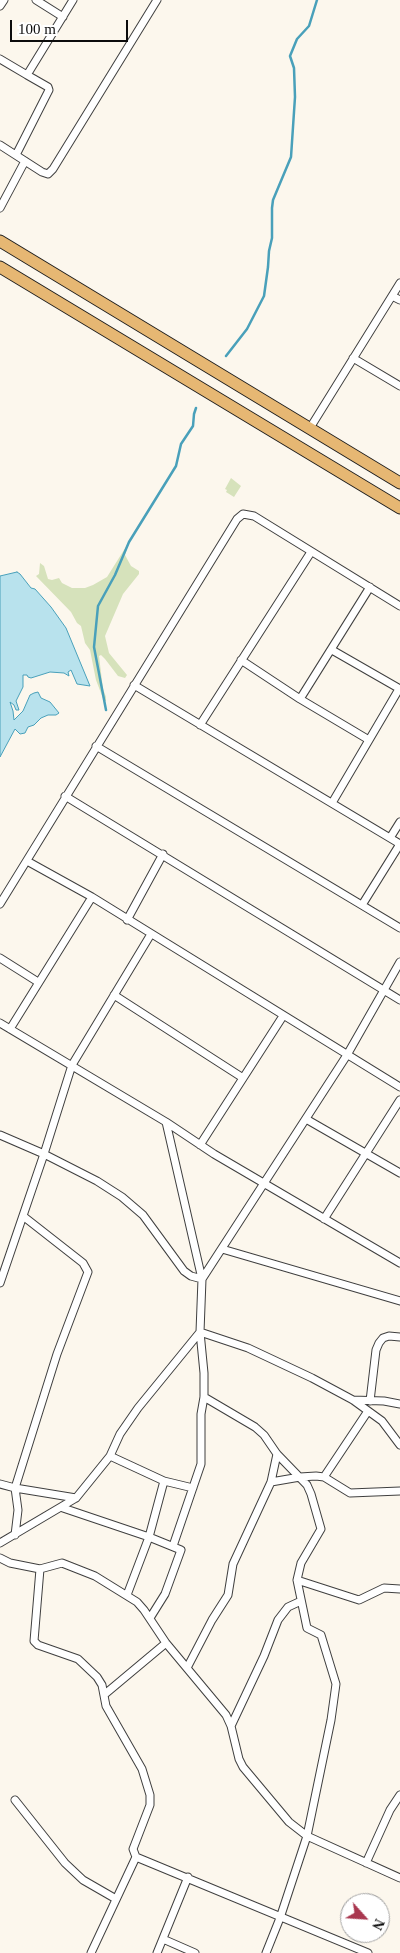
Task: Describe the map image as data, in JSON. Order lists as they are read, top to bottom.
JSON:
{
  "scale_bar": "100 m",
  "north": "bottom right"
}
